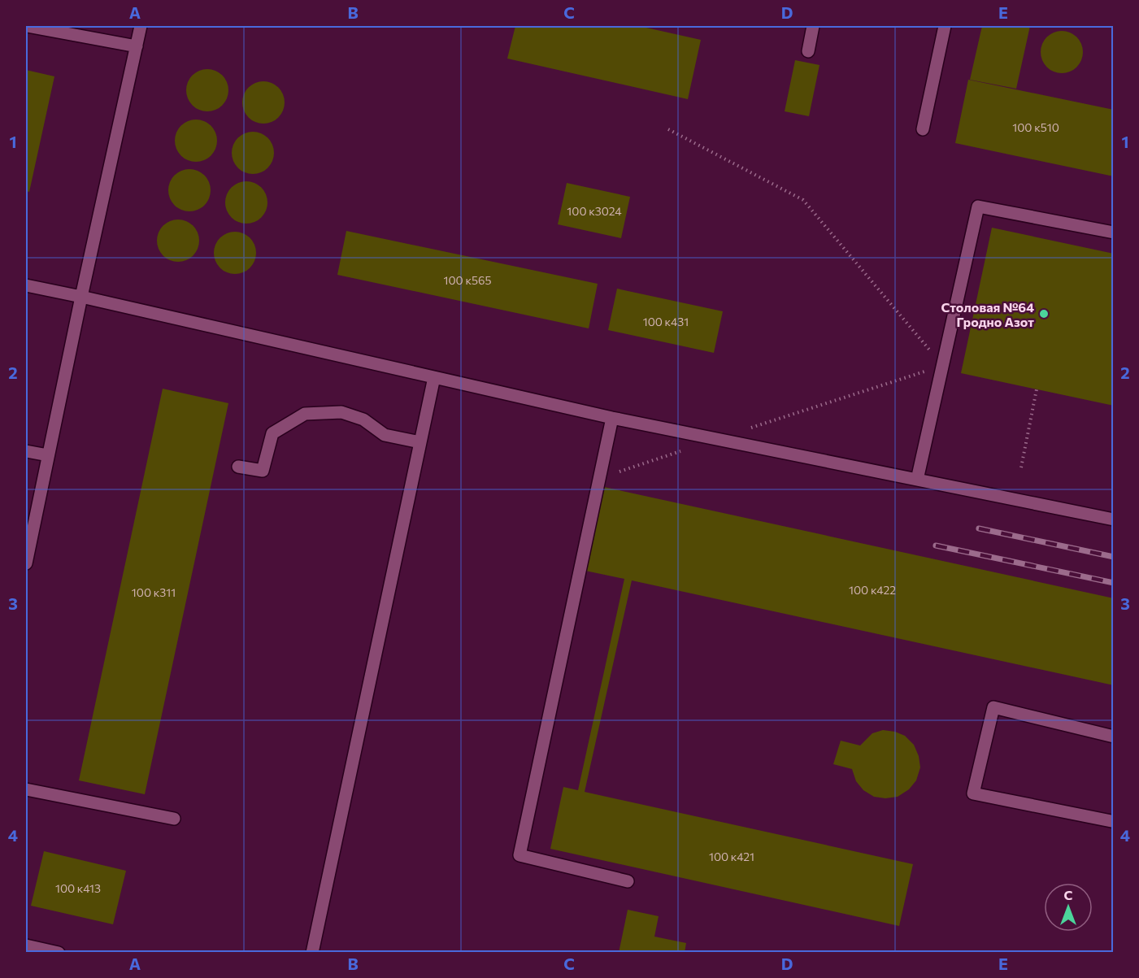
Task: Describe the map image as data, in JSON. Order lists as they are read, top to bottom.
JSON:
{
  "places": ["Столовая №64 Гродно Азот"],
  "house_numbers": [
    "100 к510",
    "100 к3024",
    "100 к565",
    "100 к431",
    "100 к422",
    "100 к311",
    "100 к421",
    "100 к413"
  ],
  "north": "top",
  "grid": {
    "columns": [
      "A",
      "B",
      "C",
      "D",
      "E"
    ],
    "rows": [
      "1",
      "2",
      "3",
      "4"
    ]
  }
}
